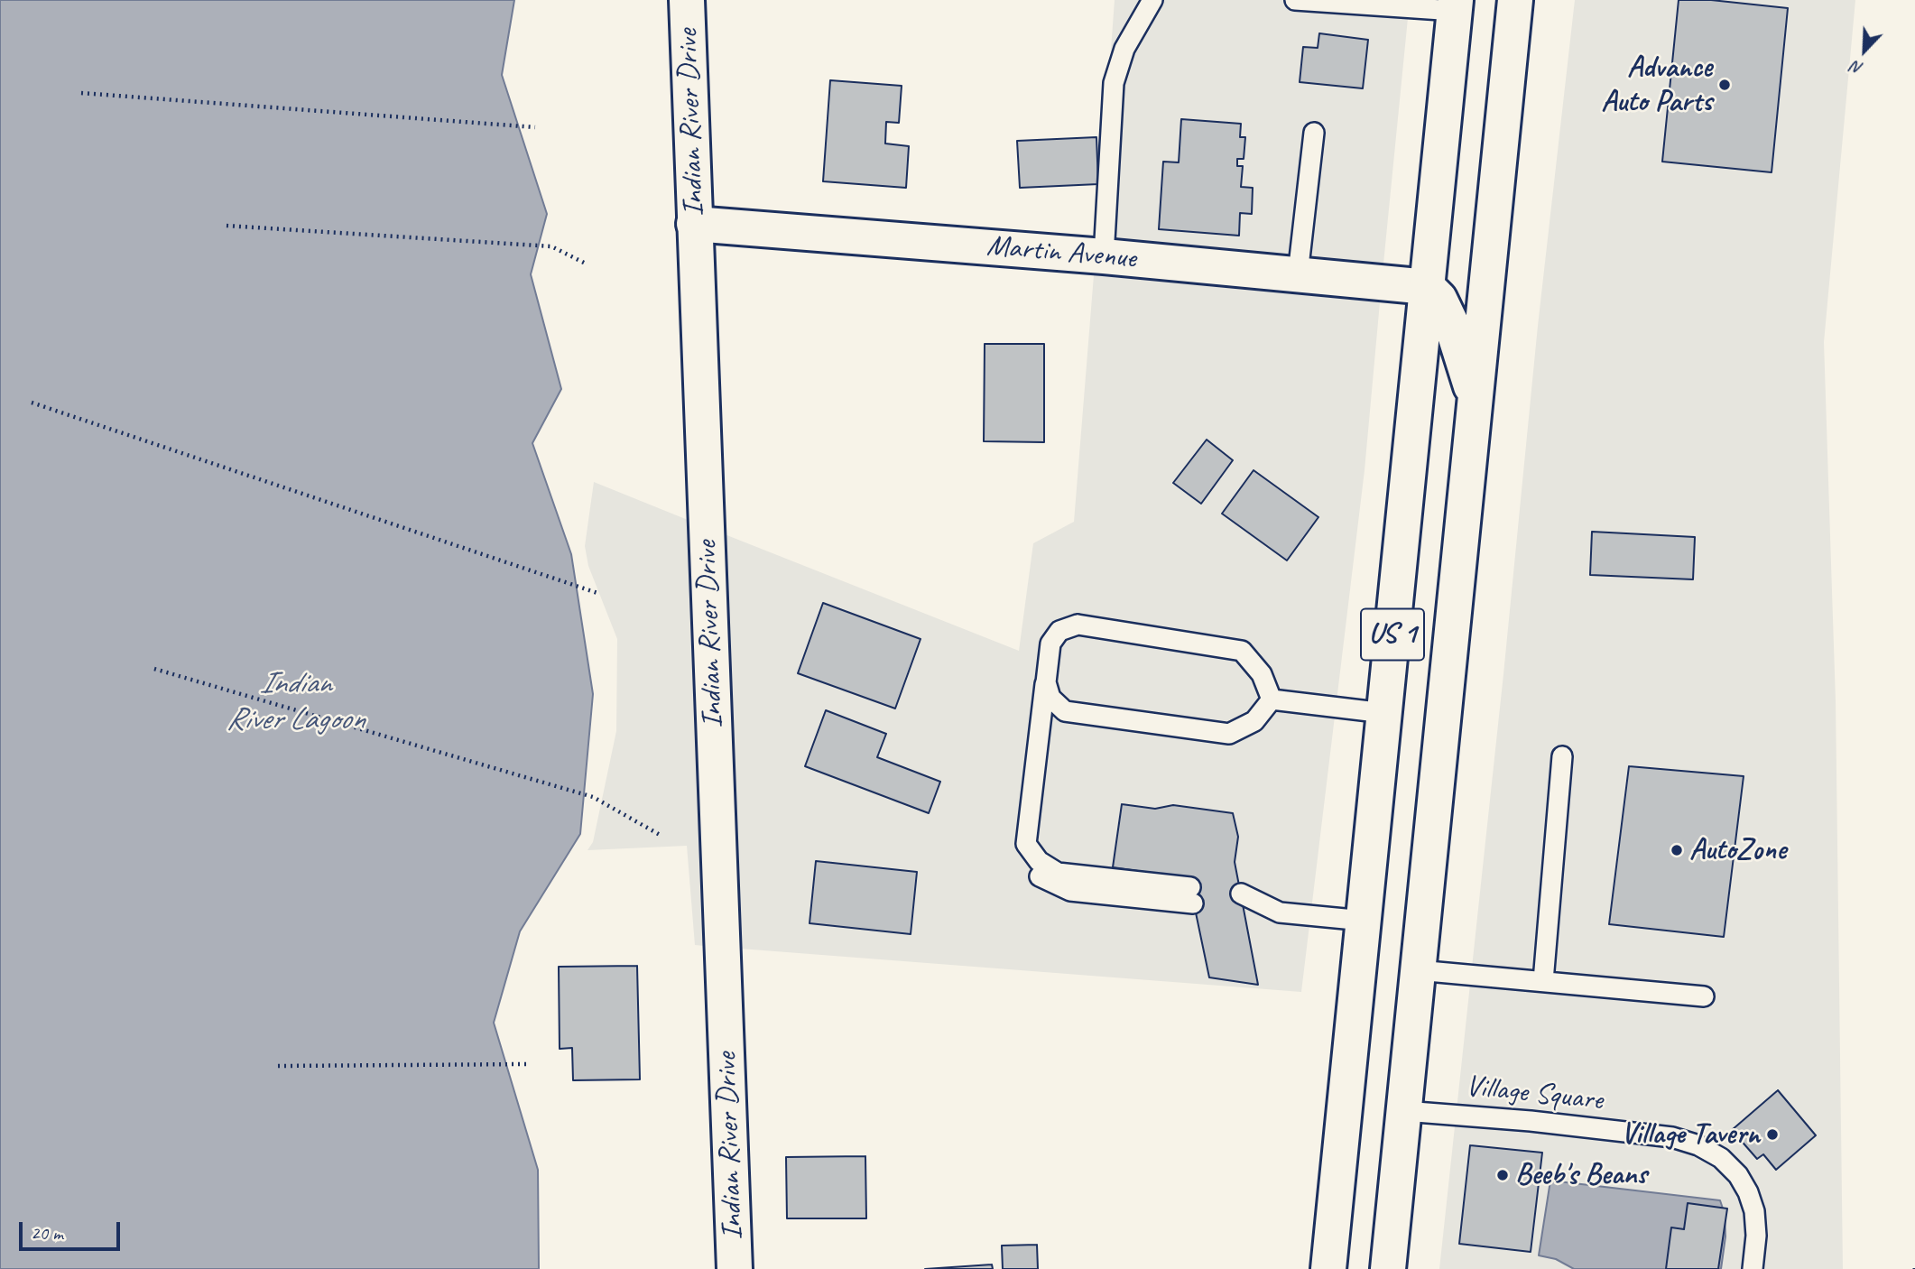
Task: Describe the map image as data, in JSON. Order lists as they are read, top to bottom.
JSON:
{
  "streets": {
    "main road": ["Indian River Drive", "Martin Avenue", "US 1"],
    "lane": ["Village Square"]
  },
  "crossings": [
    ["Indian River Drive", "Martin Avenue"],
    ["Martin Avenue", "US 1"],
    ["US 1", "Village Square"]
  ],
  "water": ["Indian River Lagoon"],
  "places": [
    "Advance Auto Parts",
    "AutoZone",
    "Village Tavern",
    "Beeb's Beans"
  ],
  "scale_bar": "20 m",
  "north": "bottom left"
}
